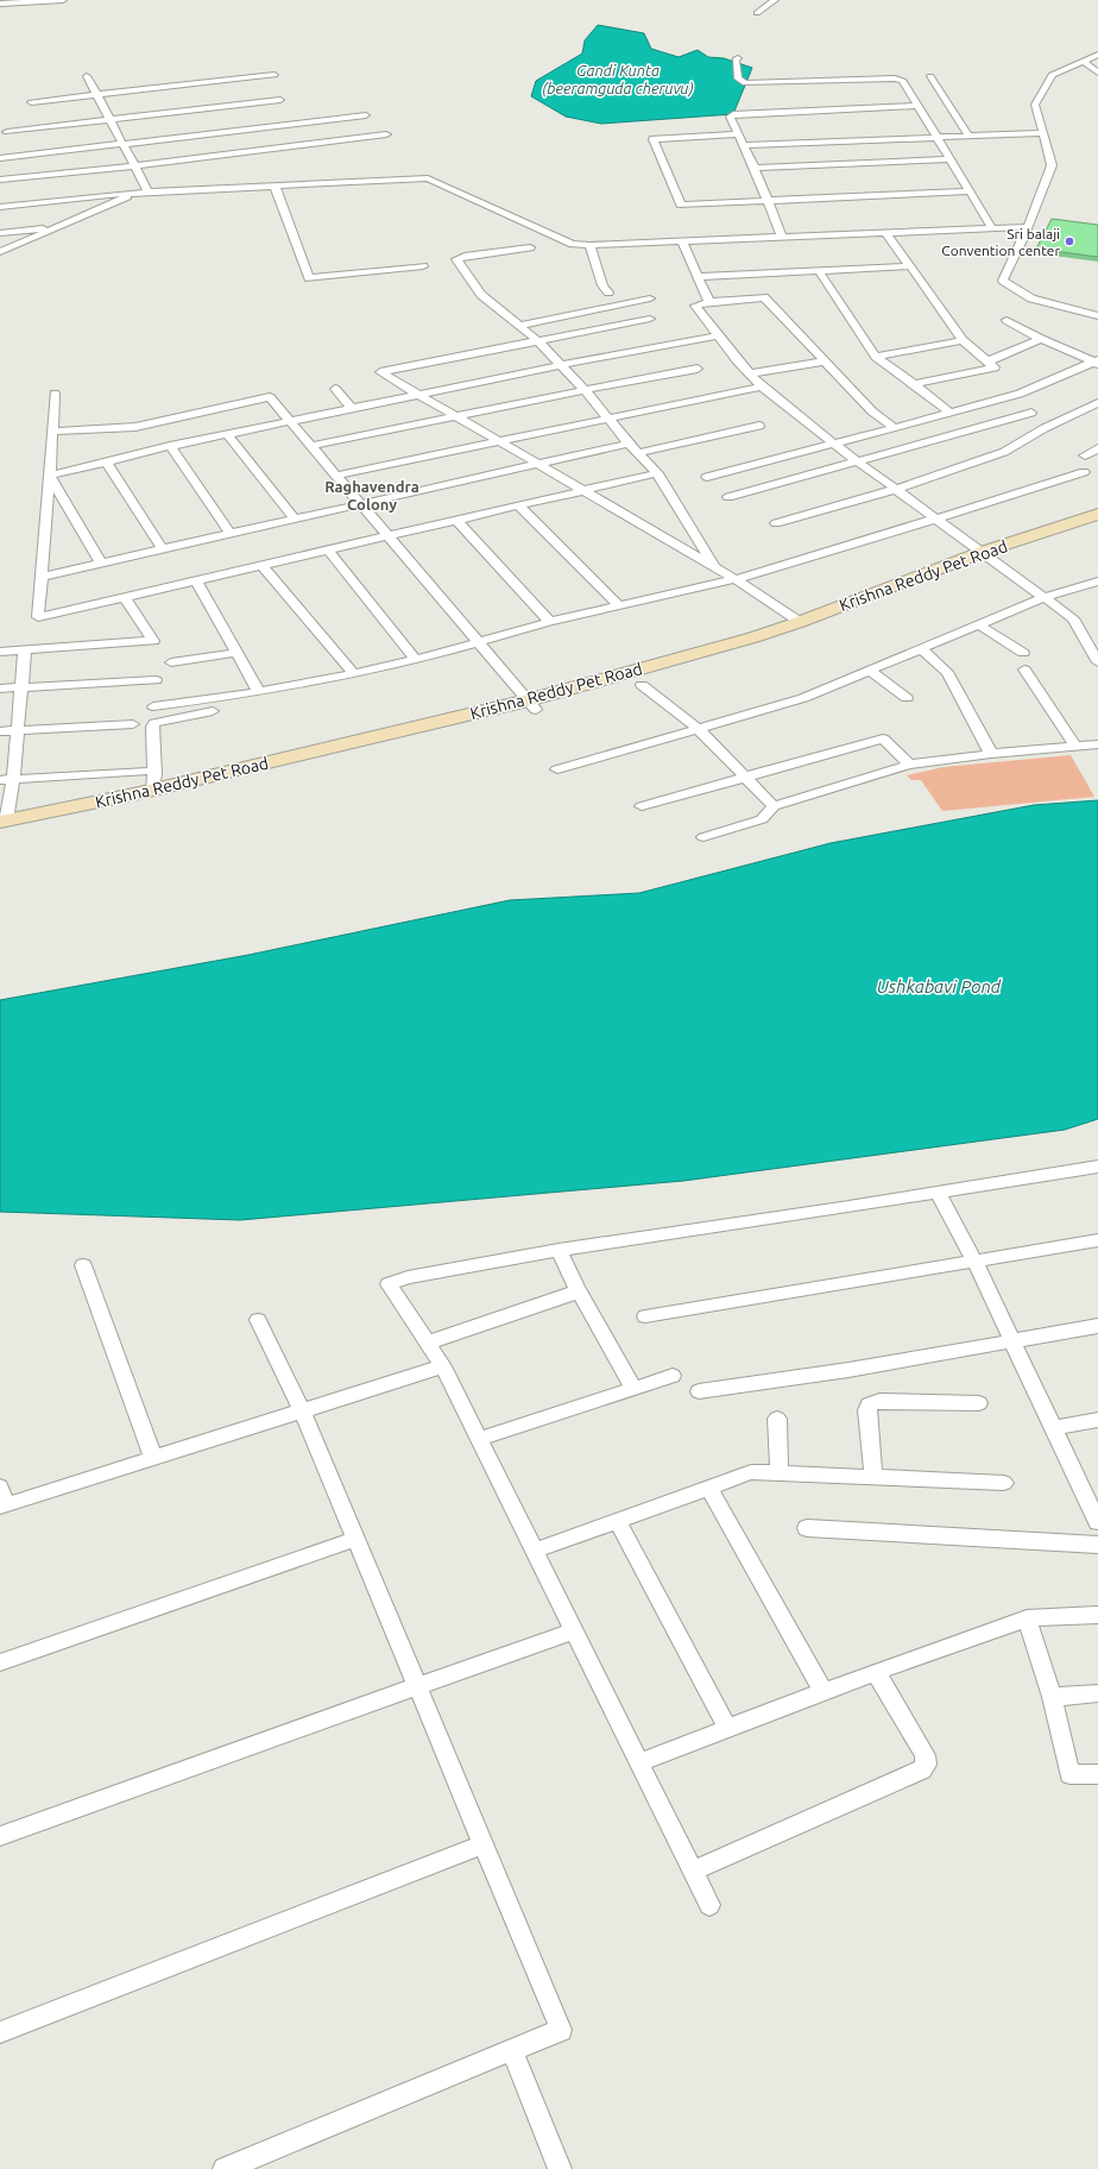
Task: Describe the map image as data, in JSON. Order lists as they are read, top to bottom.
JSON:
{
  "streets": {
    "main road": ["Krishna Reddy Pet Road"]
  },
  "districts": ["Raghavendra Colony"],
  "water": ["Gandi Kunta (beeramguda cheruvu)", "Ushkabavi Pond"],
  "places": ["Sri balaji Convention center"]
}
